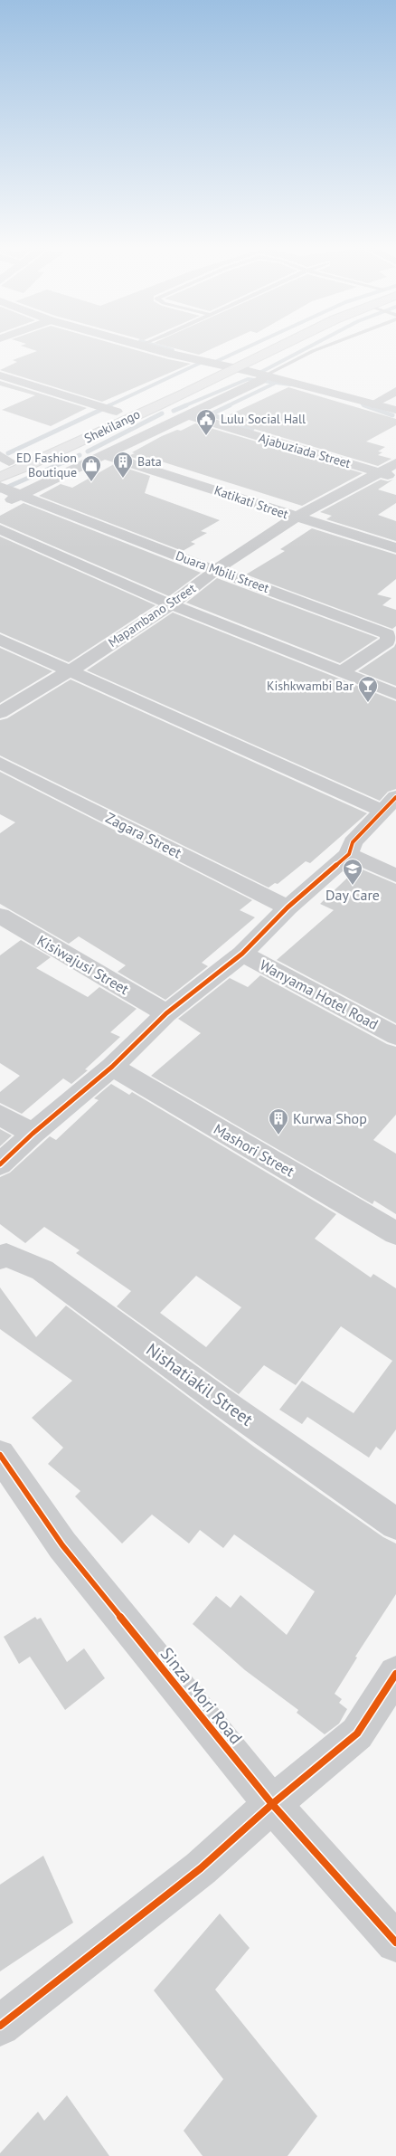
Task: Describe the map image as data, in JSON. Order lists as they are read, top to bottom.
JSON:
{
  "streets": {
    "main road": ["Shekilango"],
    "street": [
      "Ajabuziada Street",
      "Katikati Street",
      "Duara Mbili Street",
      "Mapambano Street",
      "Zagara Street",
      "Kisiwajusi Street",
      "Wanyama Hotel Road",
      "Mashori Street",
      "Nishatiakil Street",
      "Sinza Mori Road"
    ]
  },
  "crossings": [
    ["Ajabuziada Street", "Mapambano Street"],
    ["Katikati Street", "Mapambano Street"],
    ["Duara Mbili Street", "Mapambano Street"]
  ],
  "places": {
    "public building": ["Lulu Social Hall"],
    "building": ["Bata", "Kurwa Shop"],
    "shop": ["ED Fashion Boutique"],
    "bar": ["Kishkwambi Bar"],
    "school or university": ["Day Care"]
  }
}
